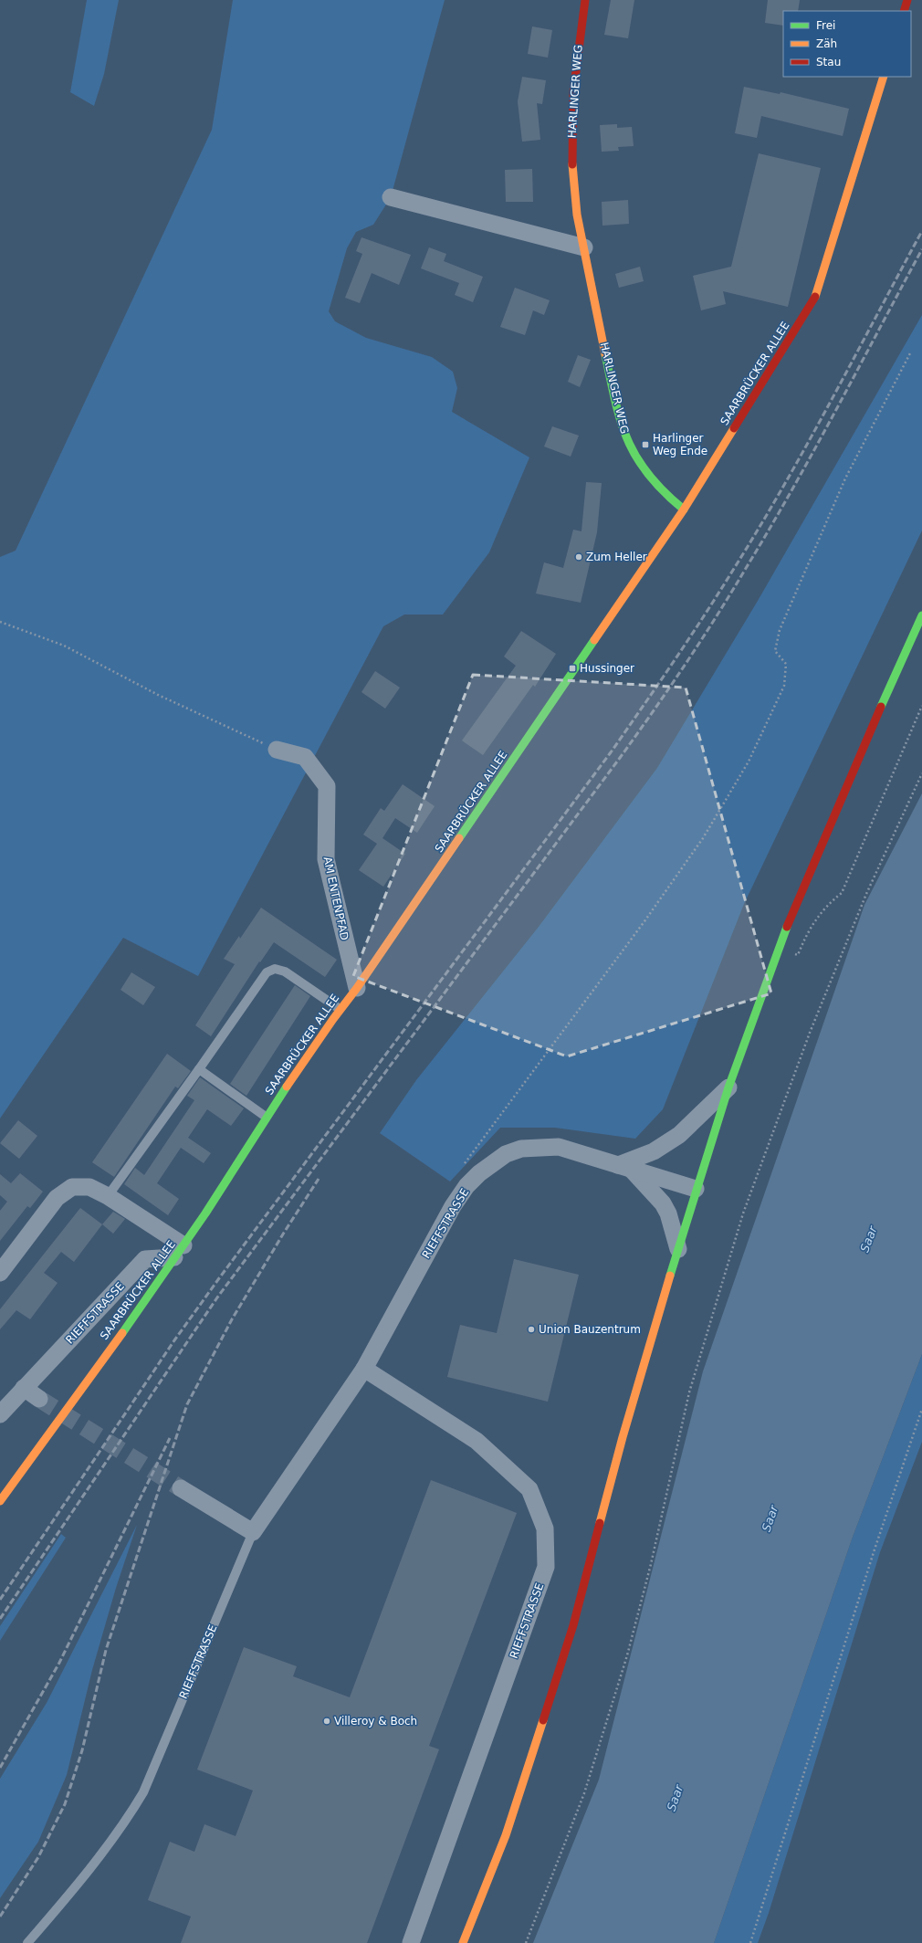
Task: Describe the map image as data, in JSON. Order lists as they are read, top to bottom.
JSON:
{
  "streets": {
    "street": [
      "HARLINGER WEG",
      "SAARBRÜCKER ALLEE",
      "AM ENTENPFAD",
      "RIEFFSTRASSE"
    ]
  },
  "crossings": [
    ["HARLINGER WEG", "SAARBRÜCKER ALLEE"],
    ["SAARBRÜCKER ALLEE", "AM ENTENPFAD"],
    ["SAARBRÜCKER ALLEE", "RIEFFSTRASSE"]
  ],
  "water": ["Saar"],
  "places": {
    "transit": ["Harlinger Weg Ende", "Hussinger"],
    "other": ["Zum Heller", "Union Bauzentrum", "Villeroy & Boch"]
  },
  "legend": ["Frei", "Zäh", "Stau"]
}
